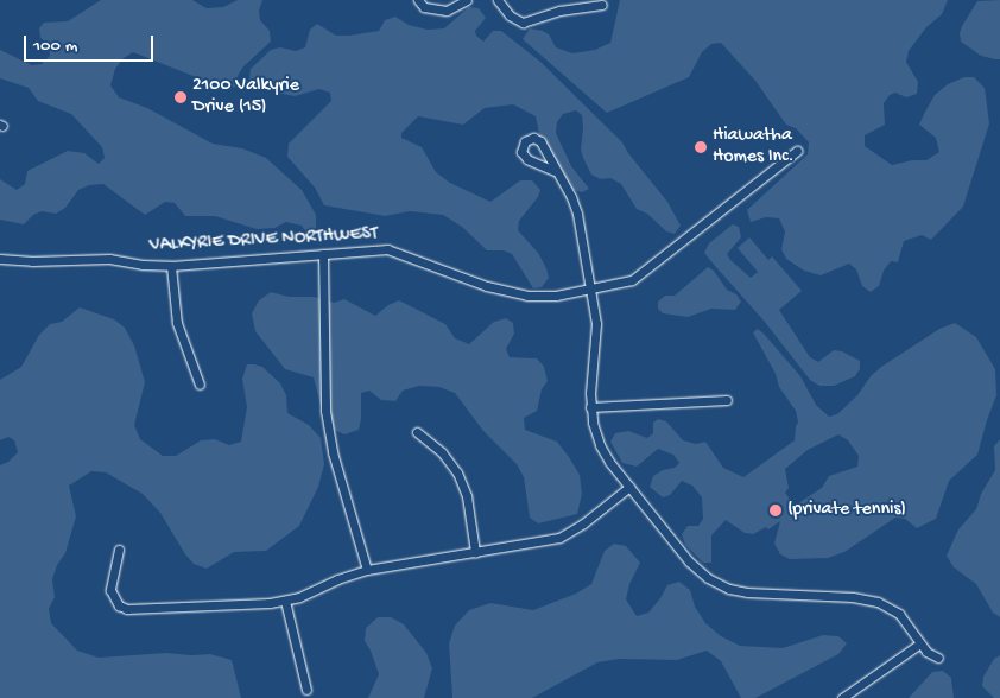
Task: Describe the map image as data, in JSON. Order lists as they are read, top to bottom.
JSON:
{
  "streets": {
    "street": ["VALKYRIE DRIVE NORTHWEST"]
  },
  "places": ["2100 Valkyrie Drive (15)", "Hiawatha Homes Inc.", "(private tennis)"],
  "scale_bar": "100 m"
}
